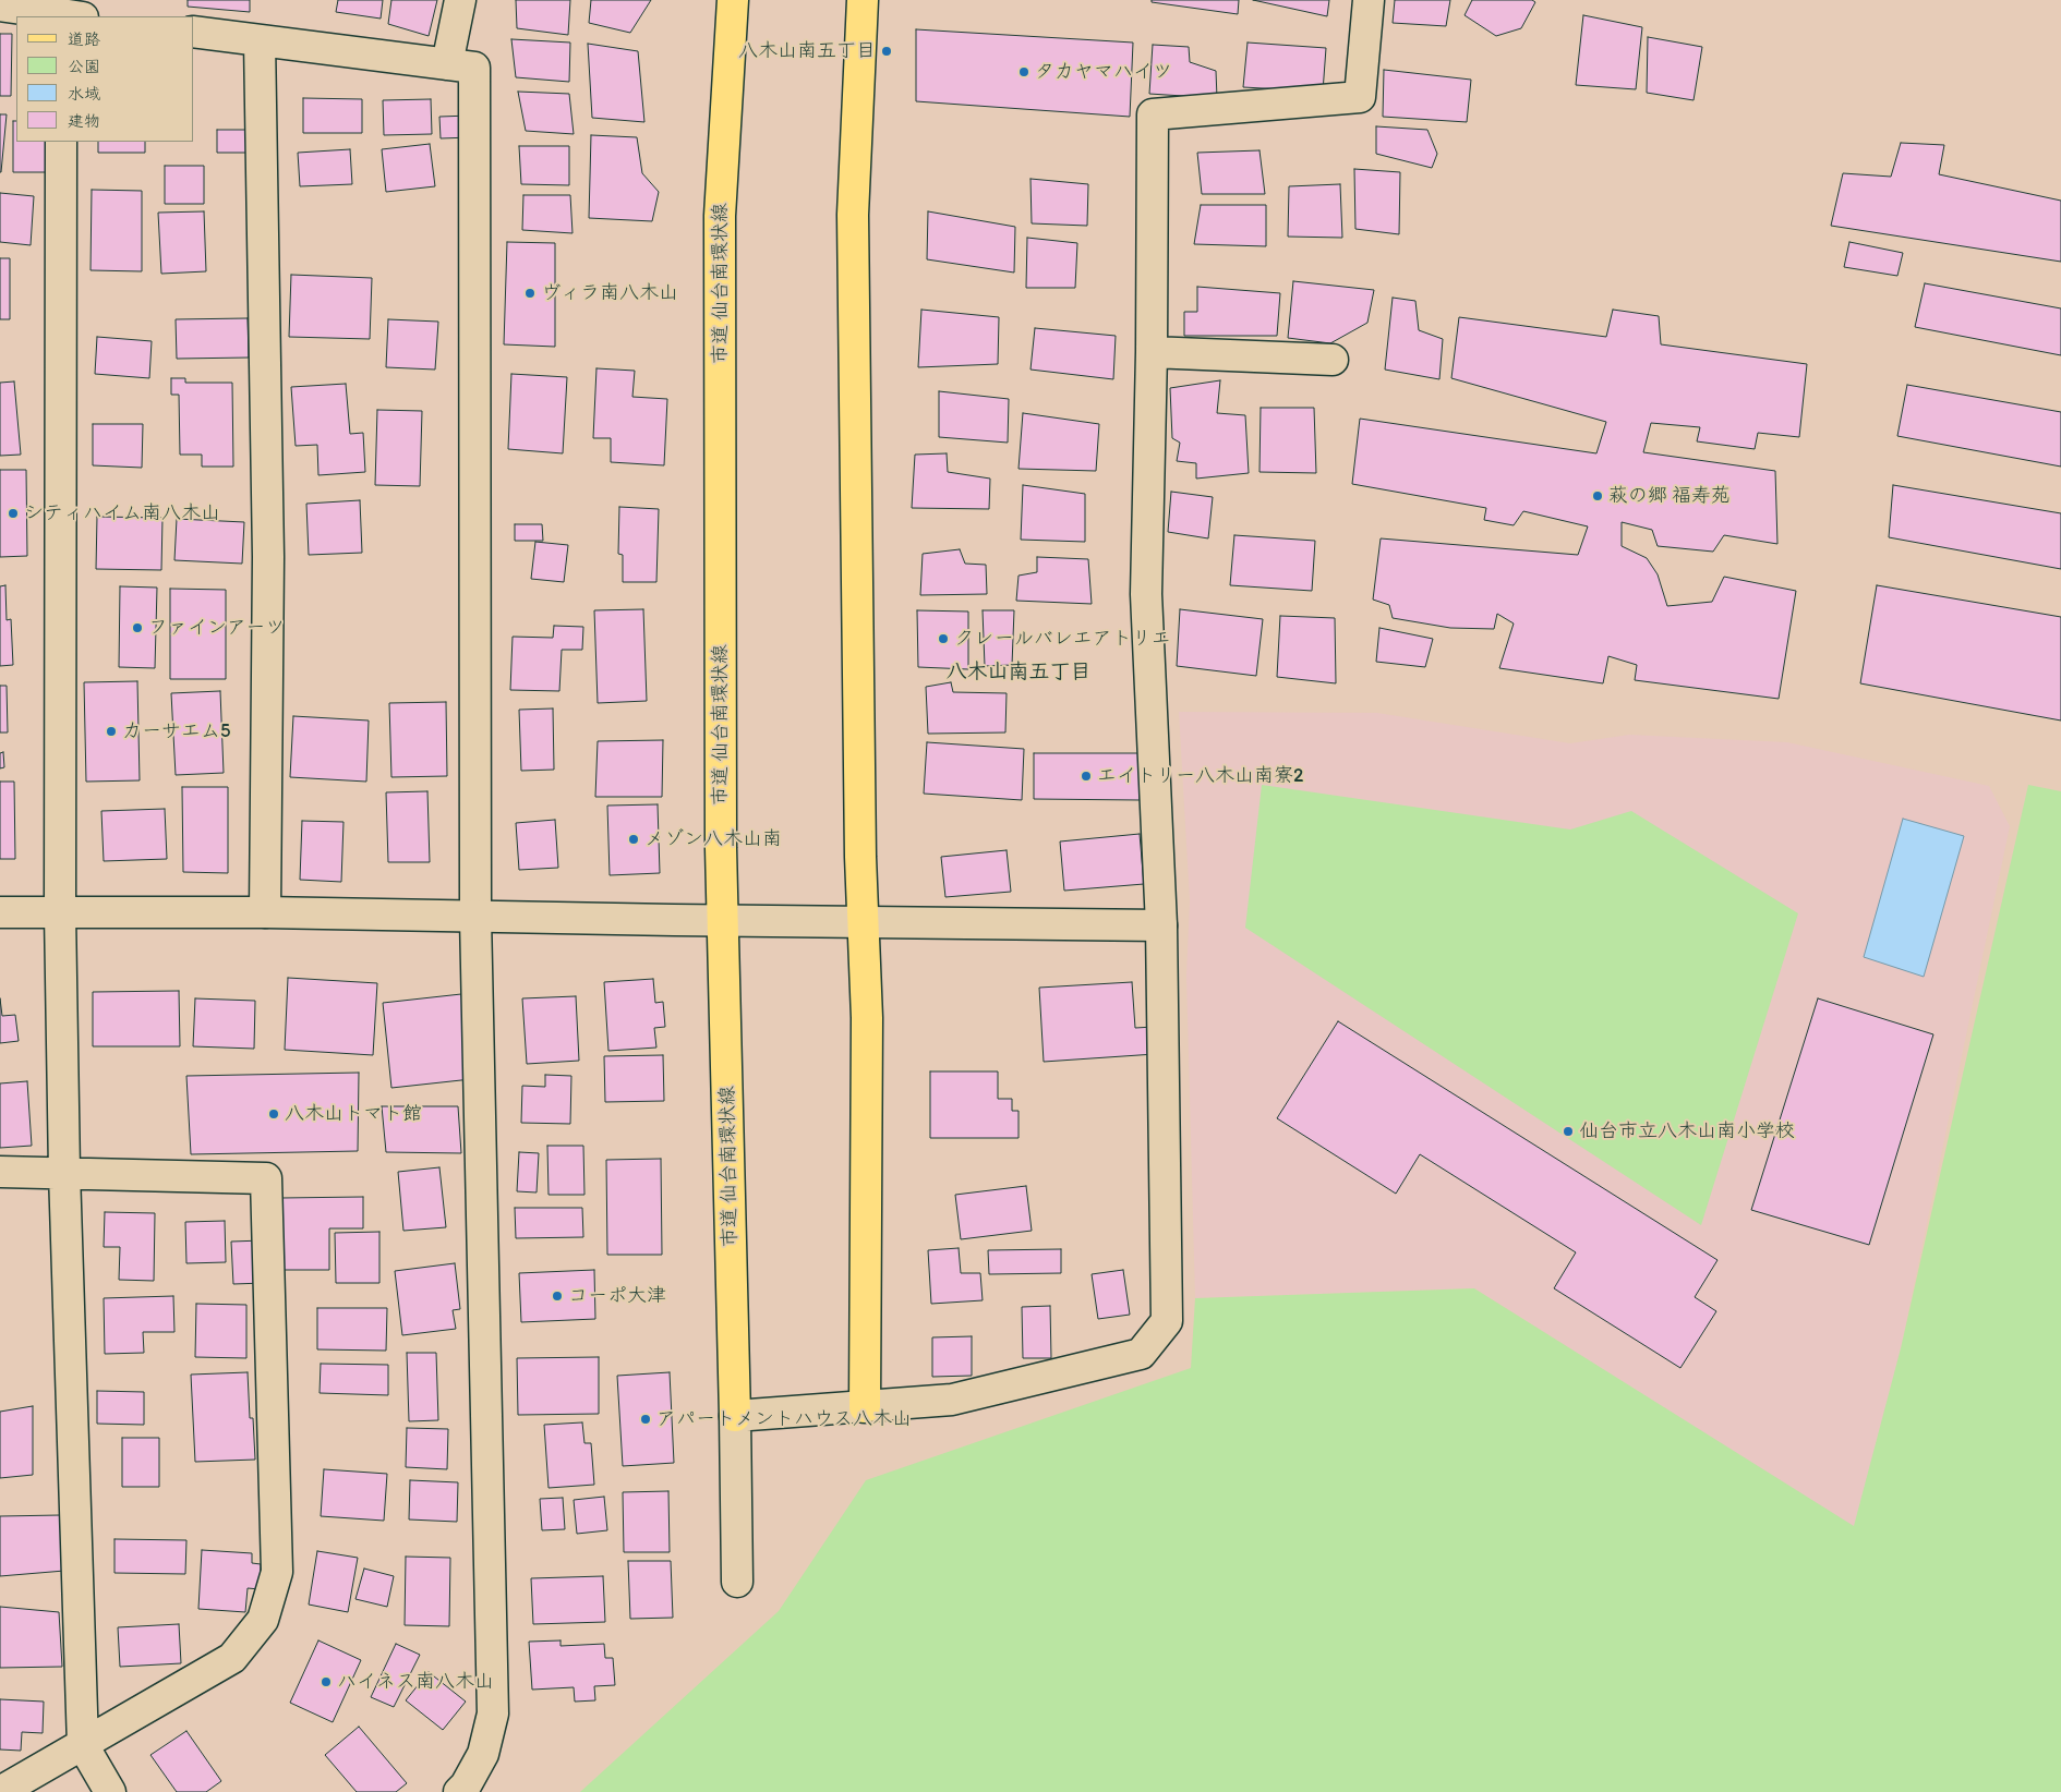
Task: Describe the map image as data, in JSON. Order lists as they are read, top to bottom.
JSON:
{
  "streets": {
    "main road": ["市道 仙台南環状線"]
  },
  "districts": ["八木山南五丁目"],
  "places": [
    "八木山南五丁目",
    "タカヤマハイツ",
    "ヴィラ南八木山",
    "萩の郷 福寿苑",
    "シティハイム南八木山",
    "ファインアーツ",
    "クレールバレエアトリエ",
    "カーサエム5",
    "エイトリー八木山南寮2",
    "メゾン八木山南",
    "八木山トマト館",
    "仙台市立八木山南小学校",
    "コーポ大津",
    "アパートメントハウス八木山",
    "ハイネス南八木山"
  ],
  "legend": [
    "道路",
    "公園",
    "水域",
    "建物"
  ]
}
